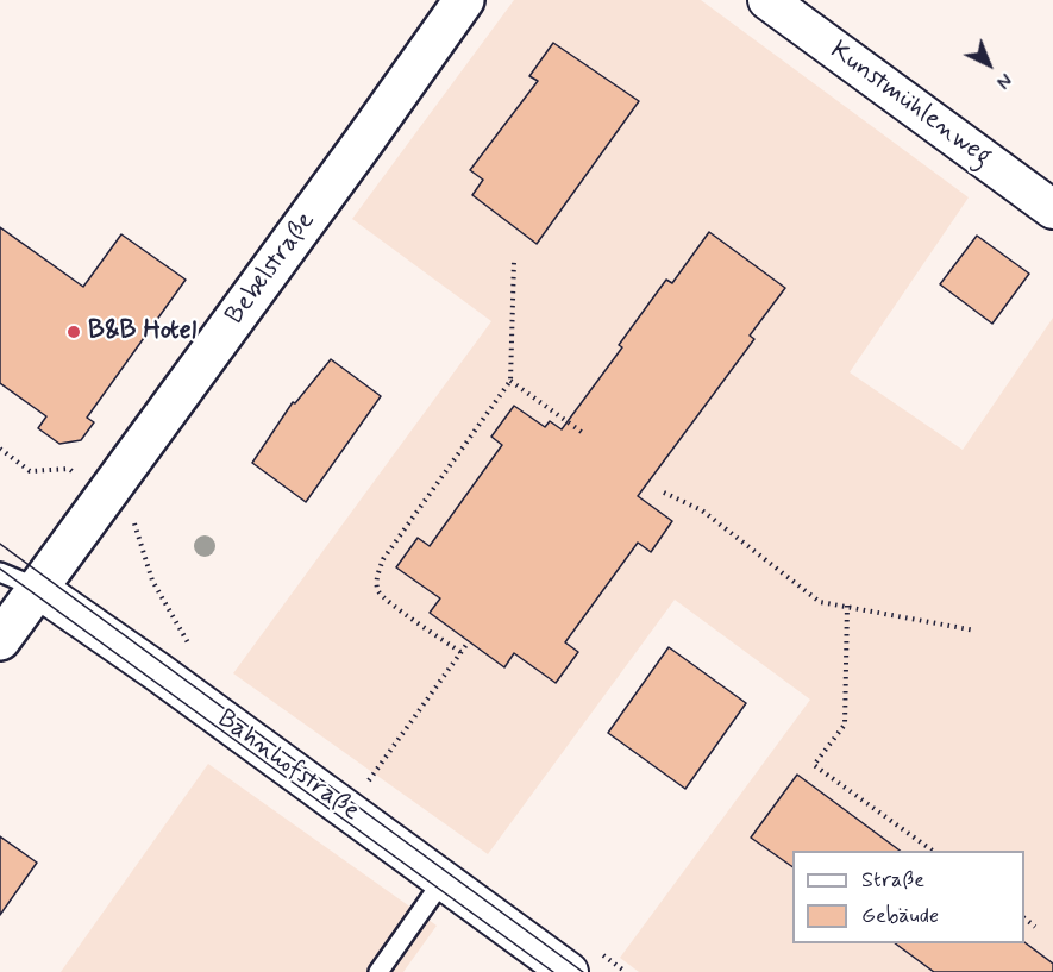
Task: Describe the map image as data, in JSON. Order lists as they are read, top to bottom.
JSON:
{
  "streets": {
    "street": ["Kunstmühlenweg", "Bebelstraße", "Bahnhofstraße"]
  },
  "crossings": [
    ["Bebelstraße", "Bahnhofstraße"]
  ],
  "places": ["B&B Hotel"],
  "legend": ["Straße", "Gebäude"],
  "north": "bottom right"
}
